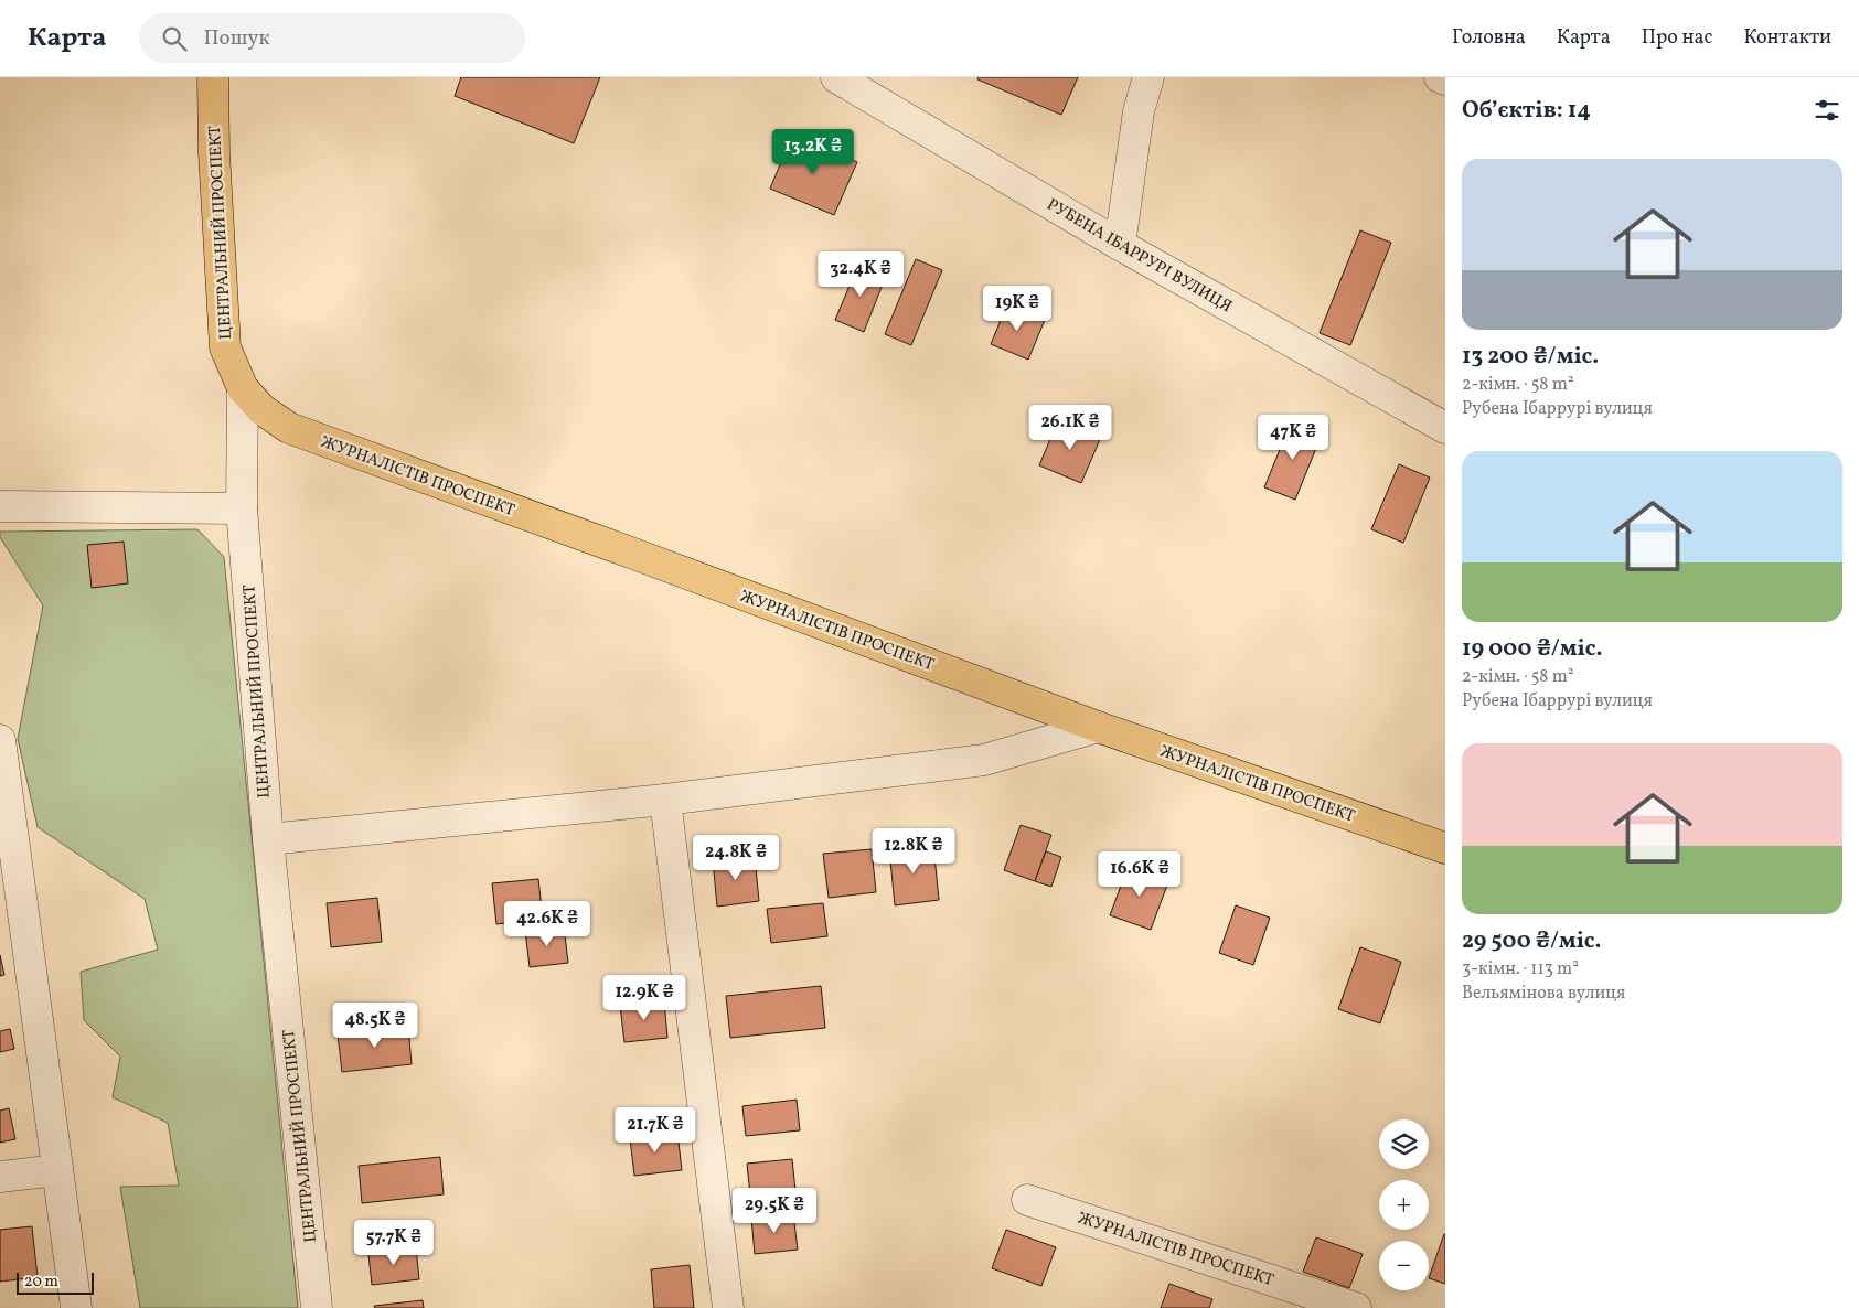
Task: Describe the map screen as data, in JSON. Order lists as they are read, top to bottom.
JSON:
{
  "streets": {
    "main road": ["ЦЕНТРАЛЬНИЙ ПРОСПЕКТ", "ЖУРНАЛІСТІВ ПРОСПЕКТ"],
    "street": ["РУБЕНА ІБАРРУРІ ВУЛИЦЯ"]
  },
  "crossings": [
    ["ЦЕНТРАЛЬНИЙ ПРОСПЕКТ", "ЖУРНАЛІСТІВ ПРОСПЕКТ"]
  ],
  "scale_bar": "20 m",
  "page": {
    "header": "Карта",
    "search": "Пошук",
    "nav": [
      "Головна",
      "Карта",
      "Про нас",
      "Контакти"
    ],
    "heading": "Об’єктів: 14",
    "price": [
      "13.2K ₴",
      "32.4K ₴",
      "19K ₴",
      "26.1K ₴",
      "47K ₴",
      "12.8K ₴",
      "24.8K ₴",
      "16.6K ₴",
      "42.6K ₴",
      "12.9K ₴",
      "48.5K ₴",
      "21.7K ₴",
      "29.5K ₴",
      "57.7K ₴"
    ],
    "list": [
      {
        "name": "13 200 ₴/міс.",
        "note": "2-кімн. · 58 m² · Рубена Ібаррурі вулиця"
      },
      {
        "name": "19 000 ₴/міс.",
        "note": "2-кімн. · 58 m² · Рубена Ібаррурі вулиця"
      },
      {
        "name": "29 500 ₴/міс.",
        "note": "3-кімн. · 113 m² · Вельямінова вулиця"
      }
    ],
    "map_buttons": ["+", "−"],
    "scale": "20 m"
  }
}
